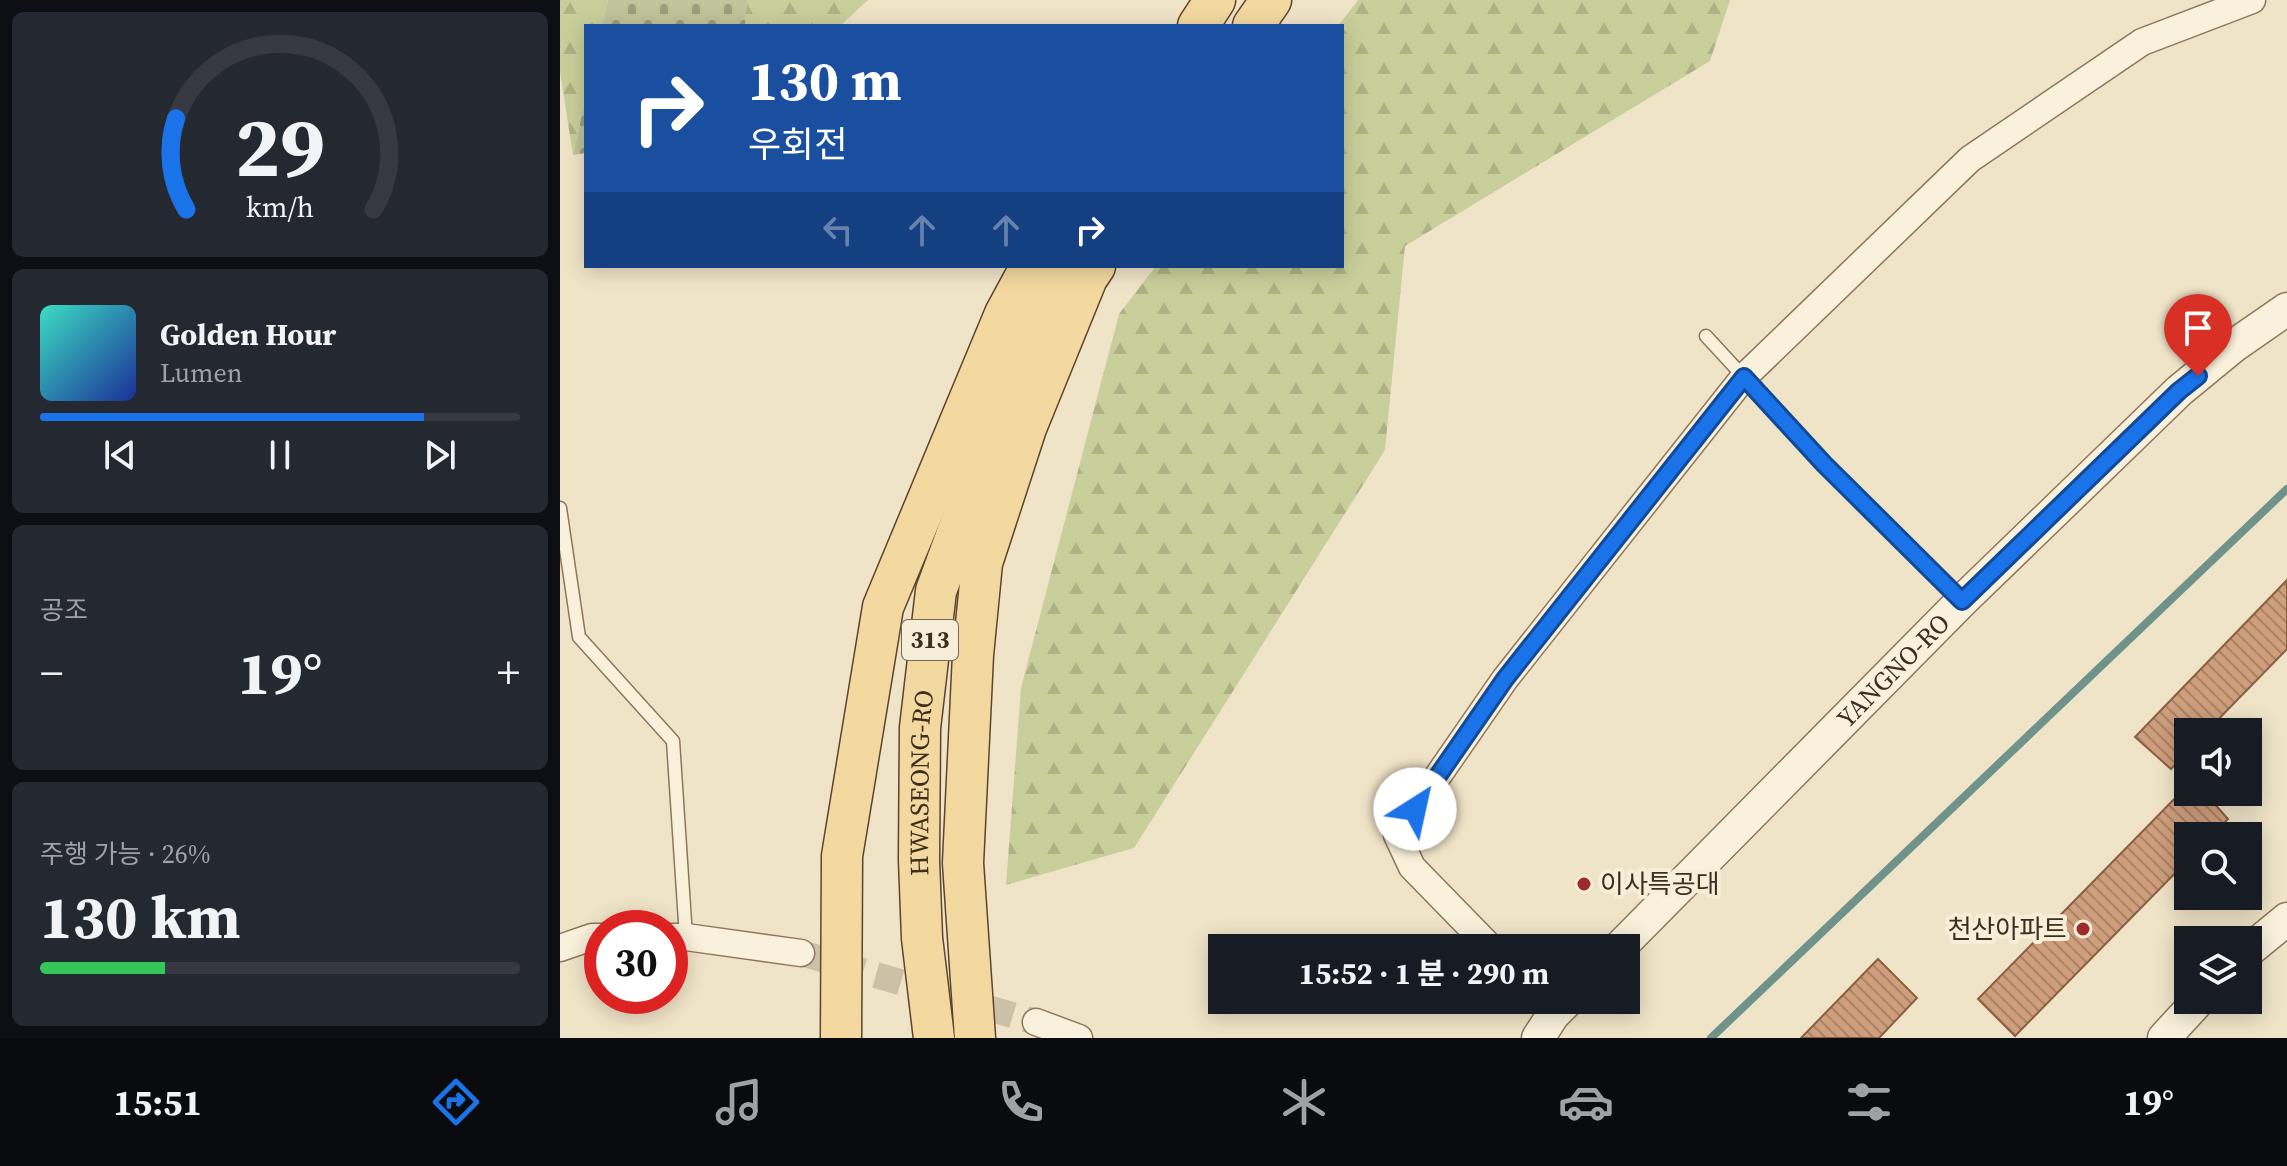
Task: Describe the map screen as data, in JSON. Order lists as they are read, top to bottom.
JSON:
{
  "streets": {
    "main road": ["313", "HWASEONG-RO"],
    "street": ["YANGNO-RO"]
  },
  "places": ["이사특공대", "천산아파트"],
  "page": {
    "turn": ["130 m", "우회전"],
    "song": ["Golden Hour", "Lumen"],
    "tile": [
      "공조",
      ["주행 가능 · 26%", "130 km"]
    ],
    "heat": ["−", "19°", "+"],
    "limit": "30",
    "trip": "15:52 · 1 분 · 290 m",
    "tabs": ["15:51", "19°"],
    "gauge": ["29", "km/h"]
  }
}
